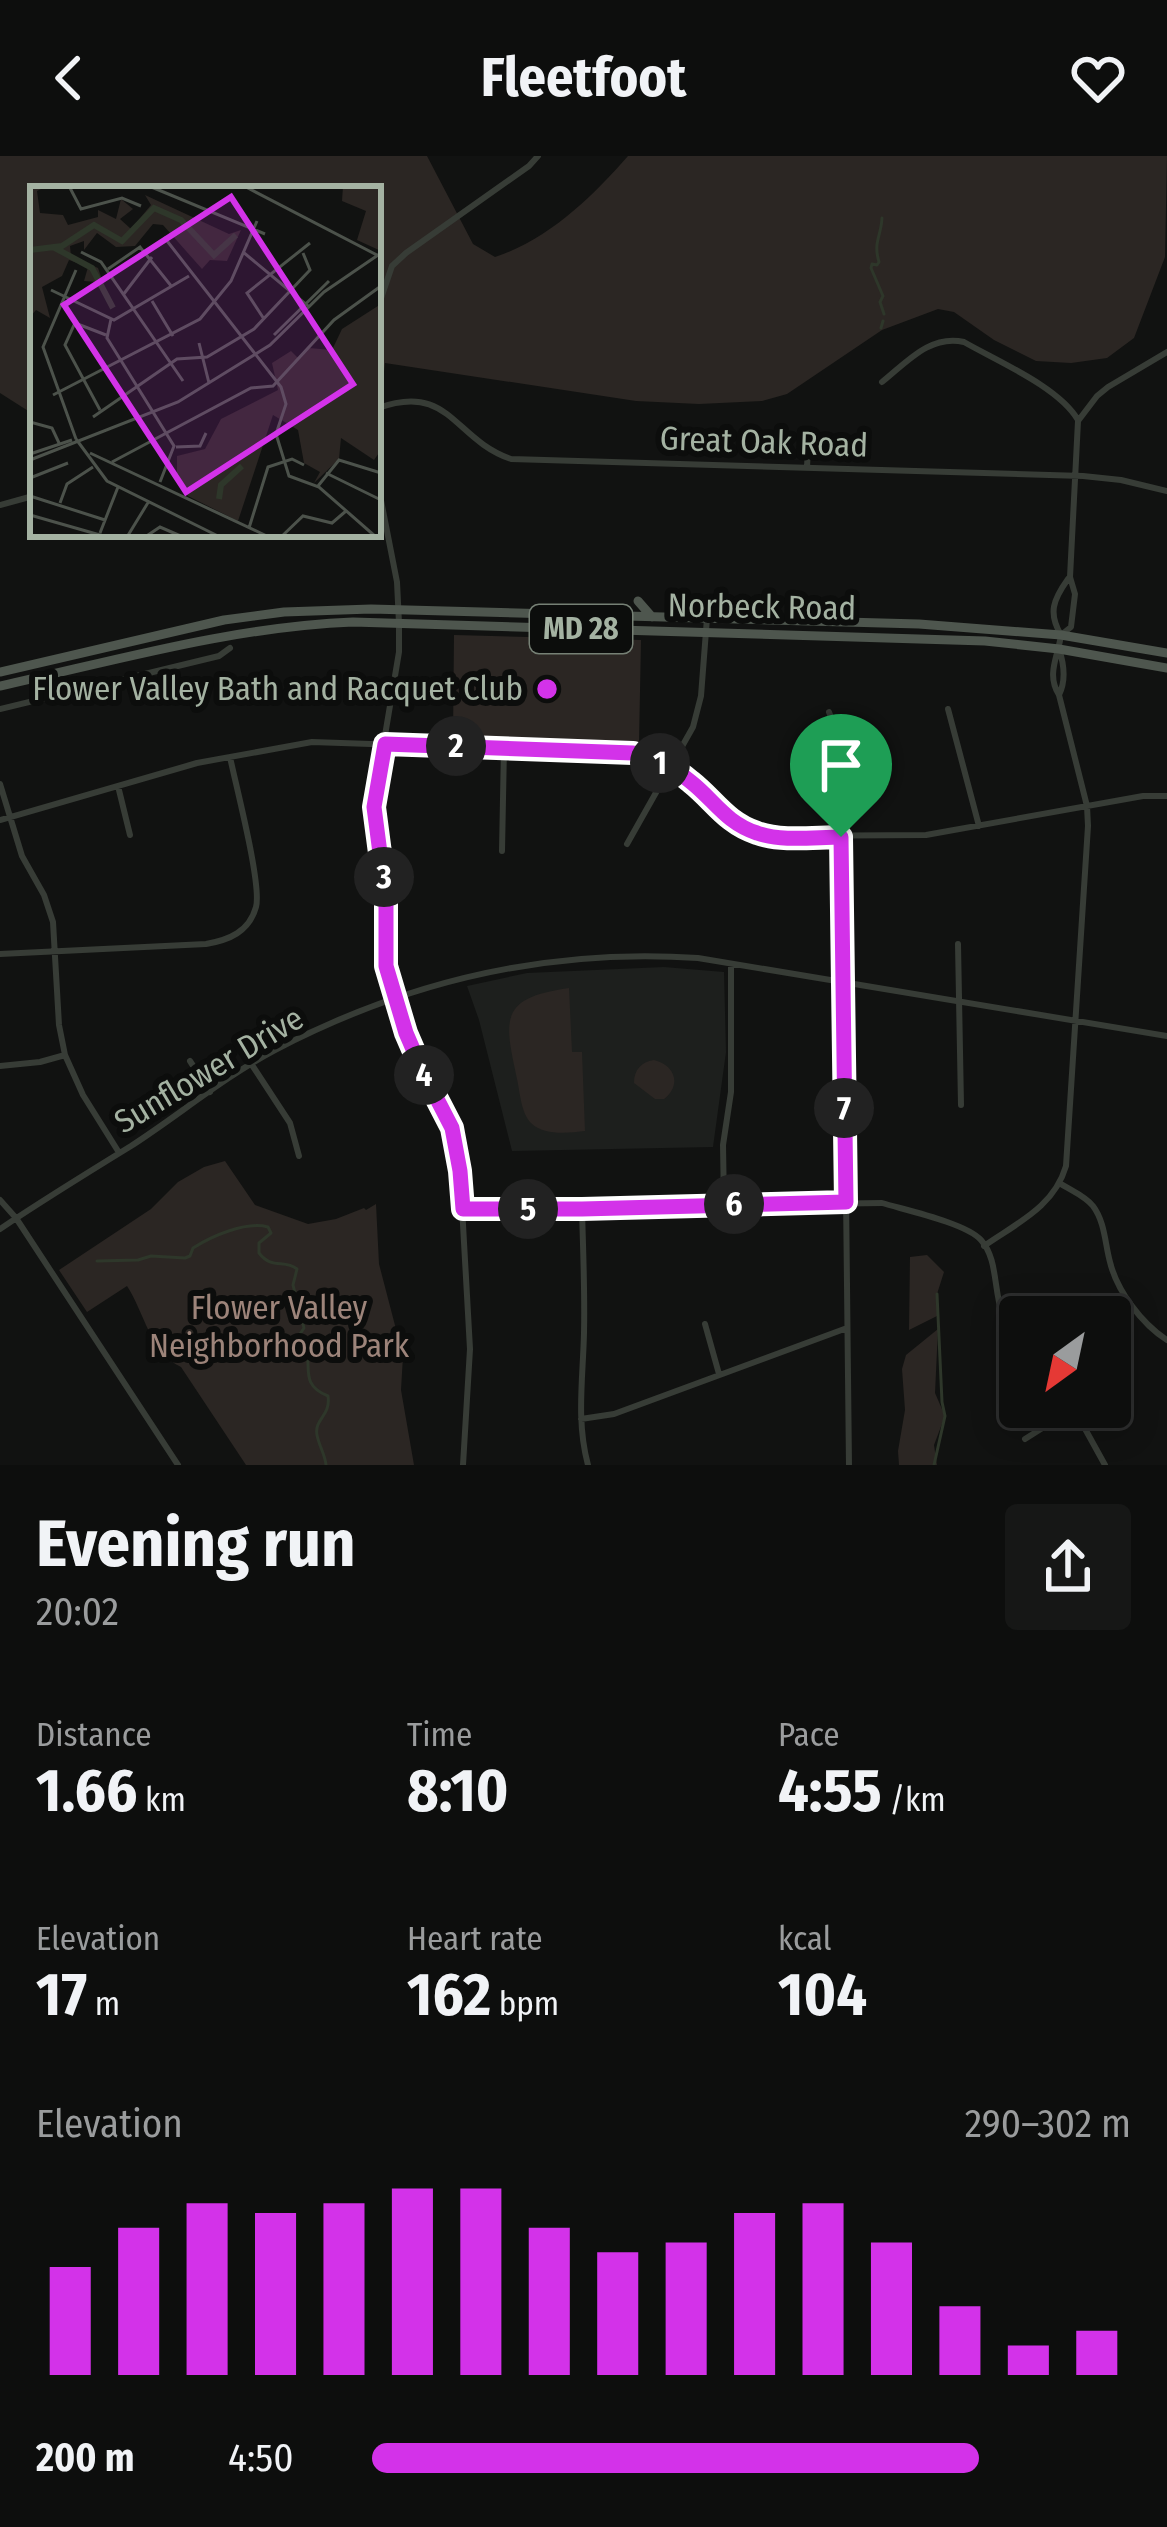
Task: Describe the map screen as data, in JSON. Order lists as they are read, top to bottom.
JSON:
{
  "streets": {
    "main road": ["Norbeck Road", "MD 28"],
    "street": ["Great Oak Road", "Sunflower Drive"]
  },
  "parks": ["Flower Valley Neighborhood Park"],
  "places": ["Flower Valley Bath and Racquet Club"],
  "north": "bottom left",
  "page": {
    "header": "Fleetfoot",
    "pins": [
      "2",
      "1",
      "3",
      "4",
      "7",
      "6",
      "5"
    ],
    "heading": ["Evening run", "20:02"],
    "stats": [
      ["Distance", "1.66 km"],
      ["Time", "8:10"],
      ["Pace", "4:55 /km"],
      ["Elevation", "17 m"],
      ["Heart rate", "162 bpm"],
      ["kcal", "104"]
    ],
    "chart": ["Elevation", "290–302 m"],
    "list": [
      {
        "name": "200 m",
        "note": "4:50"
      }
    ]
  }
}
